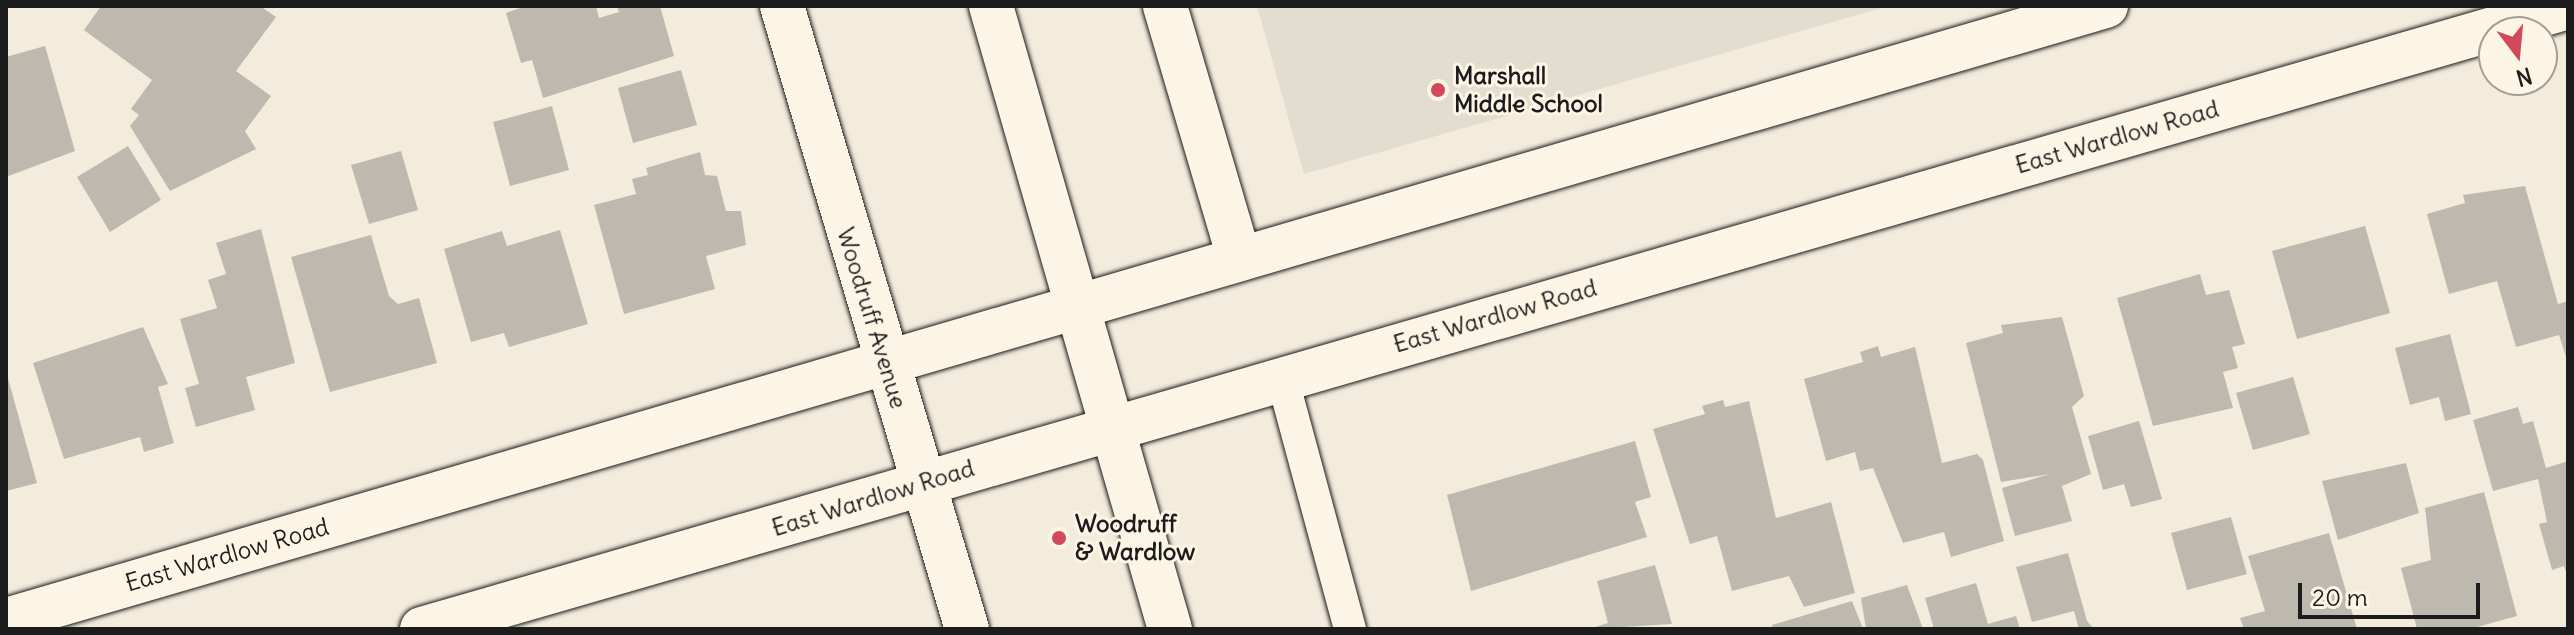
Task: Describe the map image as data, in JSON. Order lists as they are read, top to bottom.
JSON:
{
  "streets": {
    "main road": ["East Wardlow Road", "Woodruff Avenue"]
  },
  "crossings": [
    ["East Wardlow Road", "Woodruff Avenue"]
  ],
  "places": ["Marshall Middle School", "Woodruff & Wardlow"],
  "scale_bar": "20 m",
  "north": "bottom"
}
